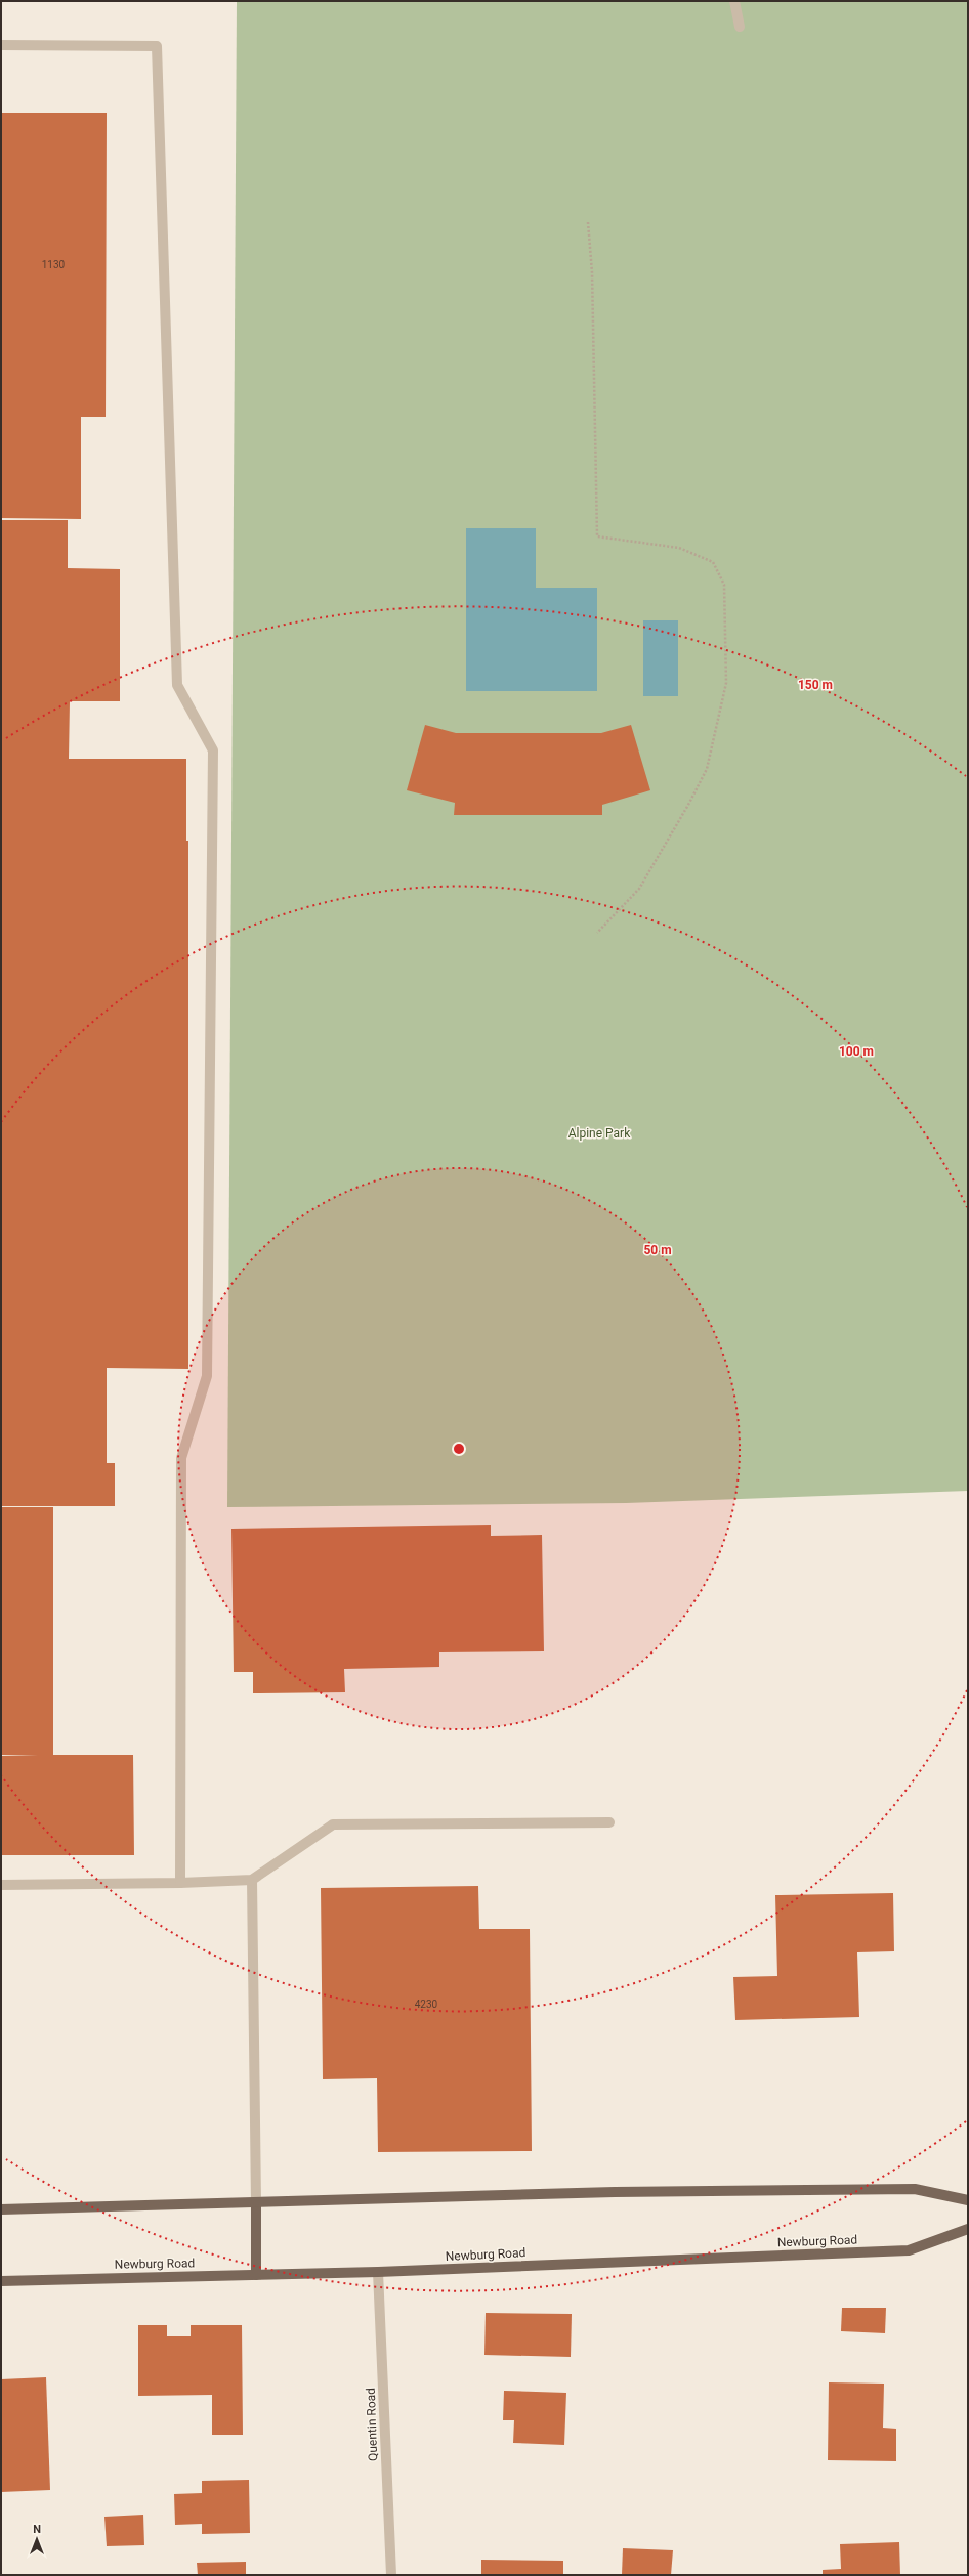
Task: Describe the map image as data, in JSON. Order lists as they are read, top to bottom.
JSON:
{
  "streets": {
    "main road": ["Newburg Road"],
    "street": ["Quentin Road"]
  },
  "crossings": [
    ["Newburg Road", "Quentin Road"]
  ],
  "parks": ["Alpine Park"],
  "house_numbers": ["1130", "4230"],
  "north": "top",
  "rings": ["150 m", "100 m", "50 m"]
}
